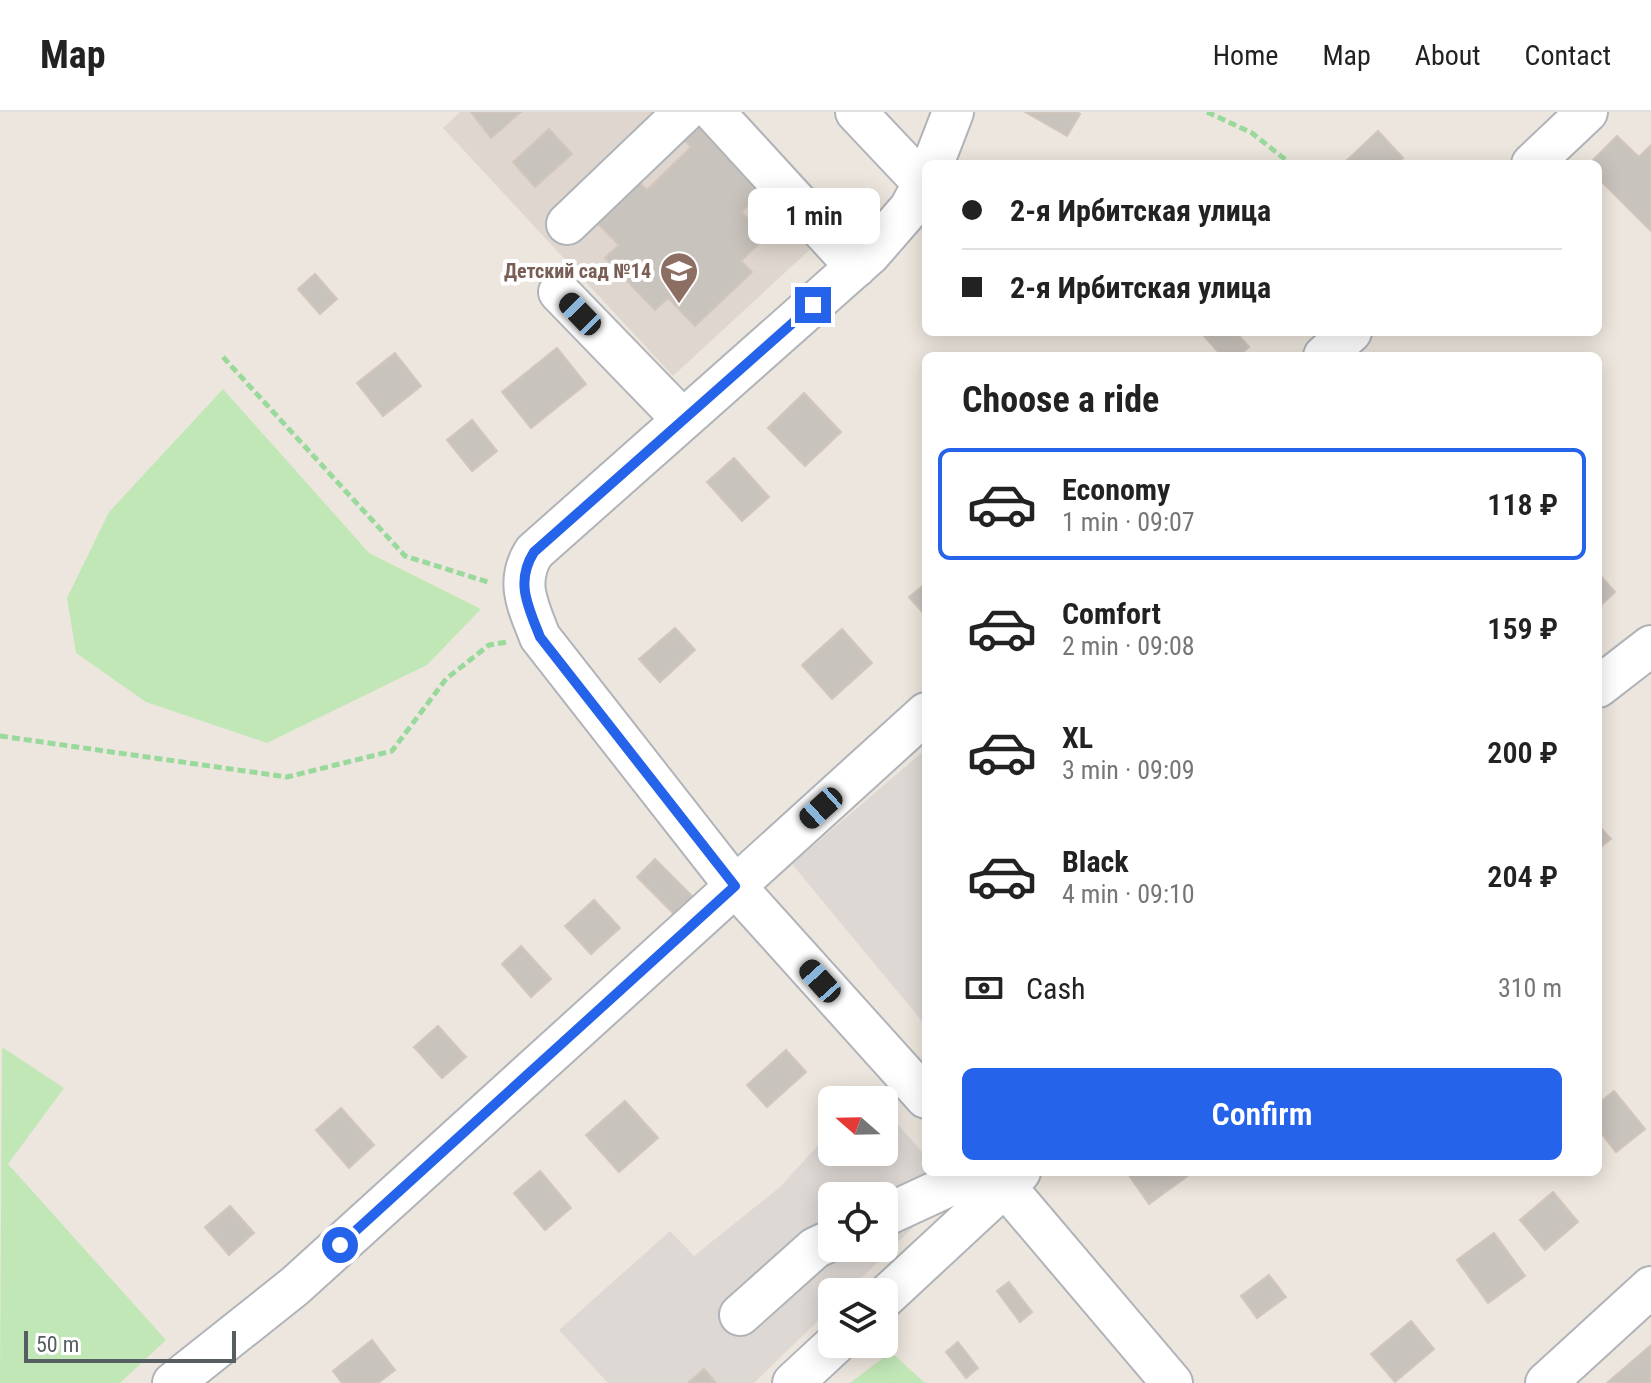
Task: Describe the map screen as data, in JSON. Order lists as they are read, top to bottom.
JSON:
{
  "places": {
    "school or university": ["Детский сад №14"]
  },
  "scale_bar": "50 m",
  "north": "left",
  "page": {
    "header": "Map",
    "nav": [
      "Home",
      "Map",
      "About",
      "Contact"
    ],
    "banner": ["2-я Ирбитская улица", "2-я Ирбитская улица"],
    "bubble": "1 min",
    "heading": "Choose a ride",
    "list": [
      {
        "name": "Economy",
        "note": "1 min · 09:07",
        "value": "118 ₽"
      },
      {
        "name": "Comfort",
        "note": "2 min · 09:08",
        "value": "159 ₽"
      },
      {
        "name": "XL",
        "note": "3 min · 09:09",
        "value": "200 ₽"
      },
      {
        "name": "Black",
        "note": "4 min · 09:10",
        "value": "204 ₽"
      }
    ],
    "pay": ["Cash", "310 m"],
    "buttons": "Confirm",
    "scale": "50 m"
  }
}
